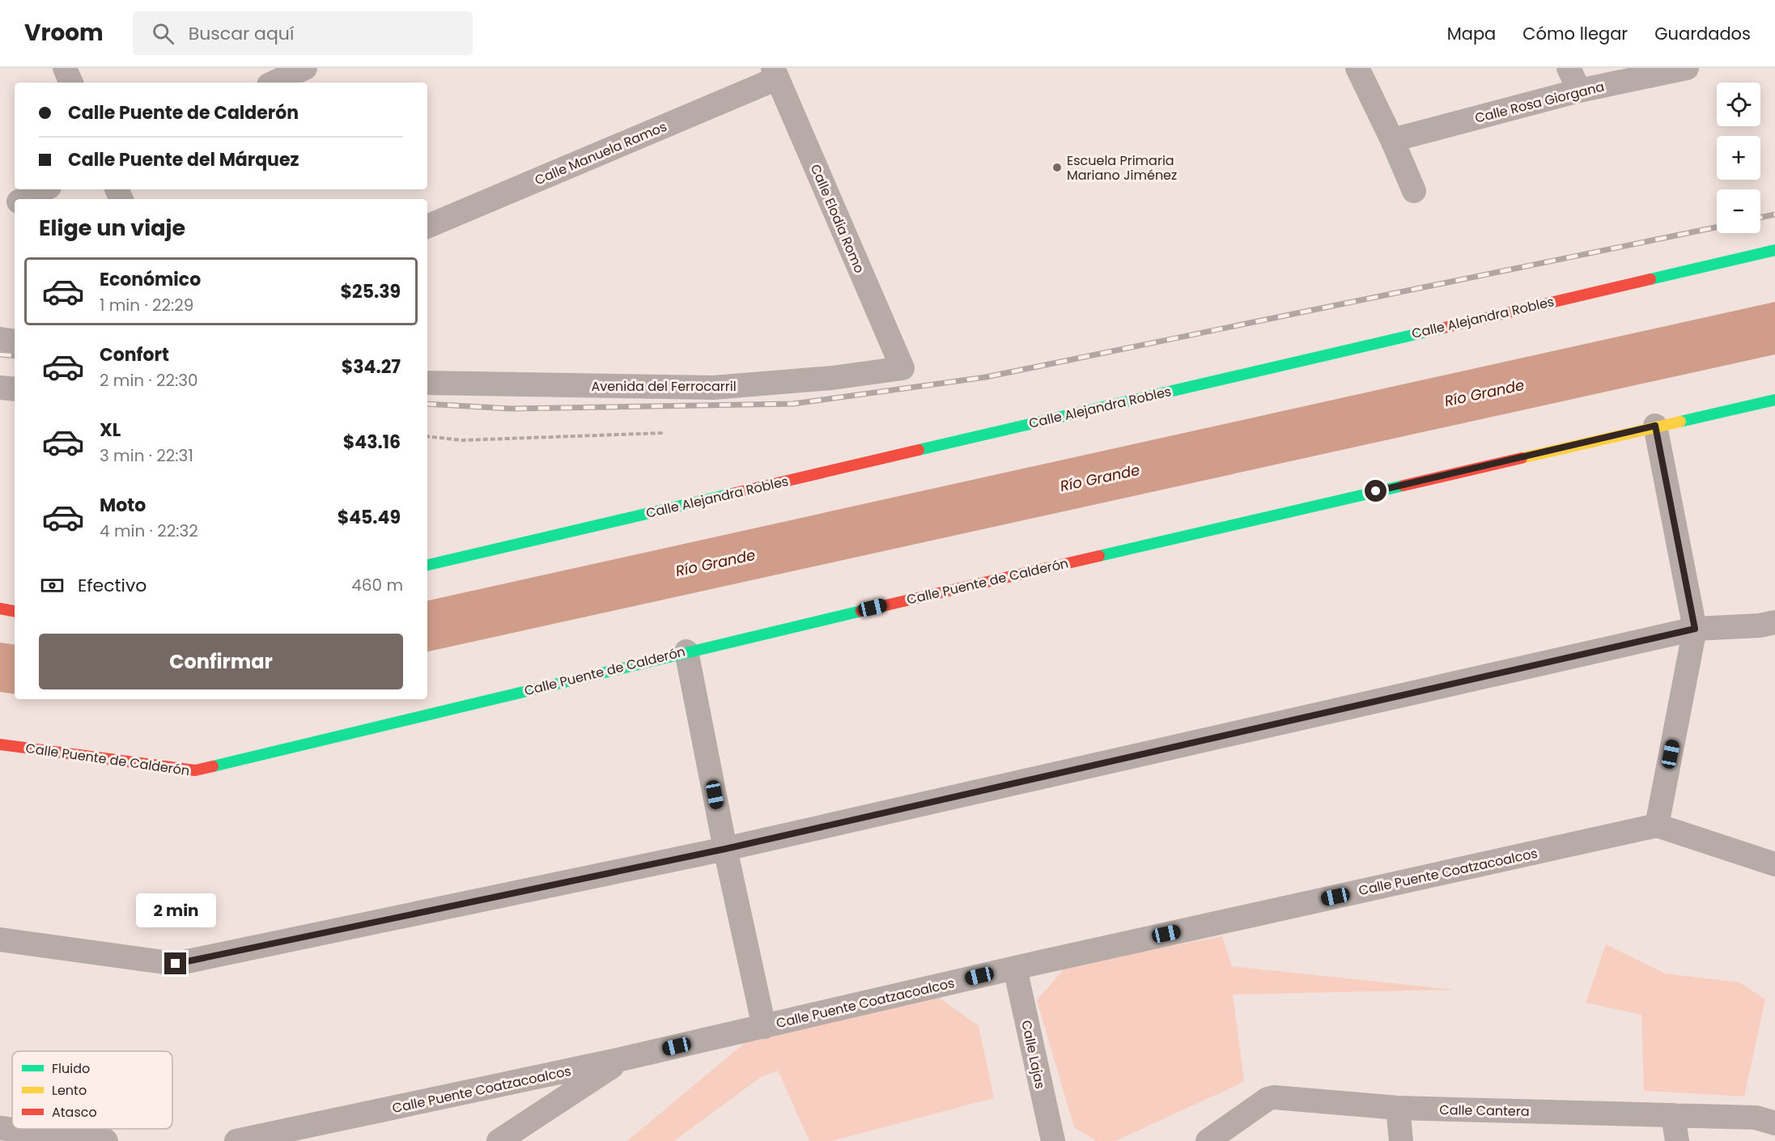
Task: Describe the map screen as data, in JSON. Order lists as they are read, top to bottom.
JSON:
{
  "streets": {
    "main road": ["Calle Alejandra Robles", "Calle Puente de Calderón"],
    "street": [
      "Calle Rosa Giorgana",
      "Calle Manuela Ramos",
      "Calle Elodia Romo",
      "Avenida del Ferrocarril",
      "Calle Puente Coatzacoalcos",
      "Calle Lajas",
      "Calle Cantera"
    ]
  },
  "crossings": [
    ["Calle Manuela Ramos", "Calle Elodia Romo"],
    ["Calle Elodia Romo", "Avenida del Ferrocarril"],
    ["Calle Puente Coatzacoalcos", "Calle Lajas"]
  ],
  "water": ["Río Grande"],
  "places": ["Escuela Primaria Mariano Jiménez"],
  "legend": ["Fluido", "Lento", "Atasco"],
  "page": {
    "header": "Vroom",
    "search": "Buscar aquí",
    "nav": ["Mapa", "Cómo llegar", "Guardados"],
    "map_buttons": ["+", "−"],
    "banner": ["Calle Puente de Calderón", "Calle Puente del Márquez"],
    "heading": "Elige un viaje",
    "list": [
      {
        "name": "Económico",
        "note": "1 min · 22:29",
        "value": "$25.39"
      },
      {
        "name": "Confort",
        "note": "2 min · 22:30",
        "value": "$34.27"
      },
      {
        "name": "XL",
        "note": "3 min · 22:31",
        "value": "$43.16"
      },
      {
        "name": "Moto",
        "note": "4 min · 22:32",
        "value": "$45.49"
      }
    ],
    "pay": ["Efectivo", "460 m"],
    "buttons": "Confirmar",
    "bubble": "2 min"
  }
}
